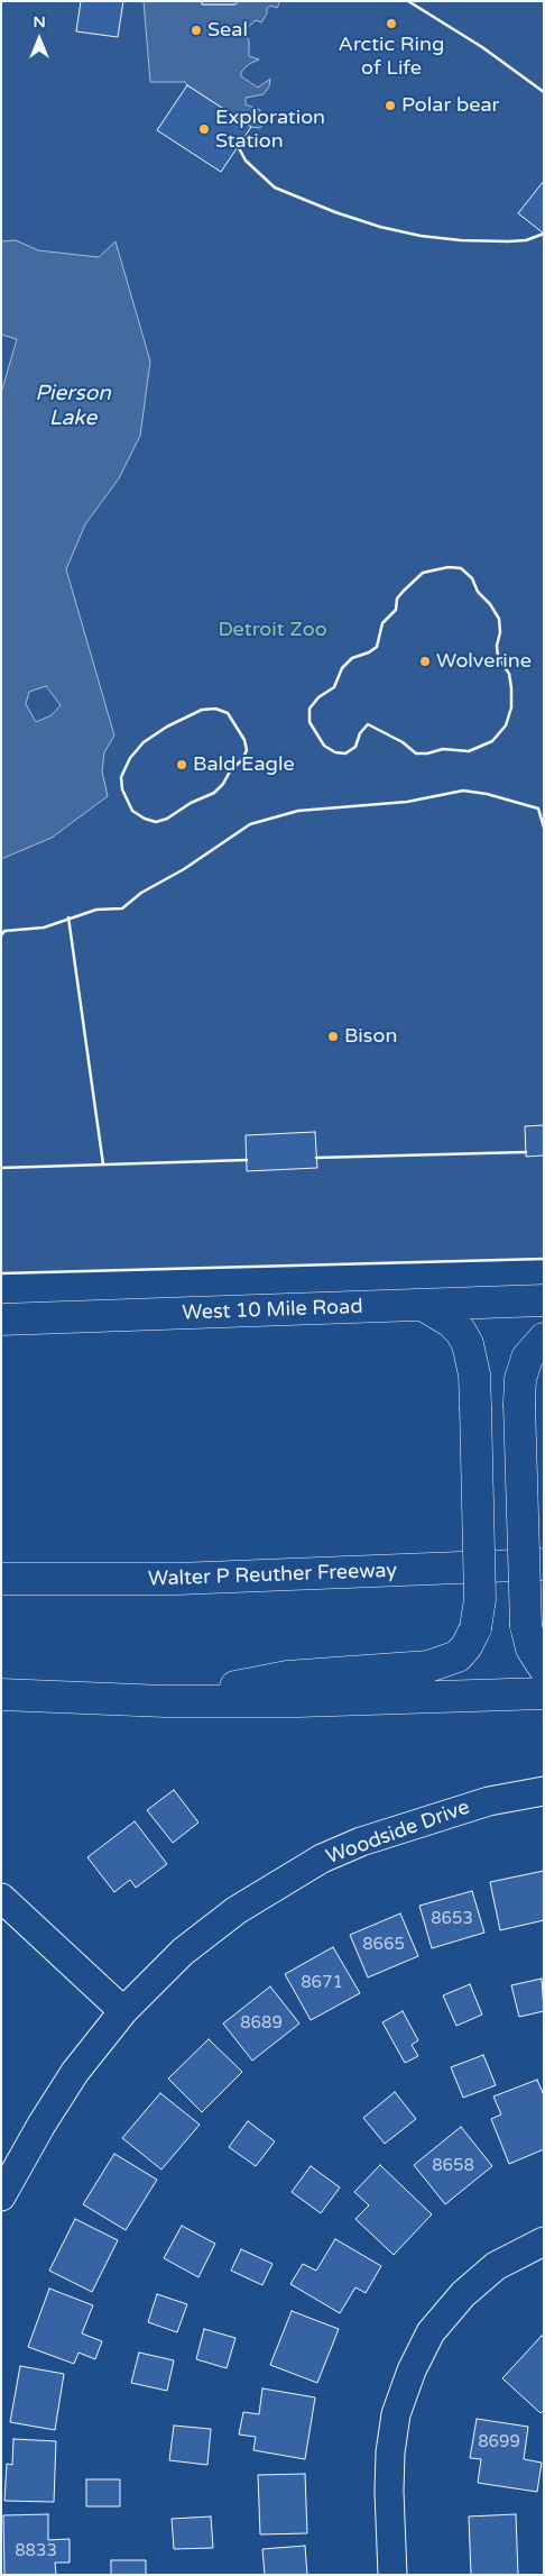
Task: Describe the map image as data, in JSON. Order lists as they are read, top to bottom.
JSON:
{
  "streets": {
    "main road": ["West 10 Mile Road", "Walter P Reuther Freeway"],
    "street": ["Woodside Drive"]
  },
  "water": ["Pierson Lake"],
  "parks": ["Detroit Zoo"],
  "places": [
    "Arctic Ring of Life",
    "Seal",
    "Polar bear",
    "Exploration Station",
    "Wolverine",
    "Bald Eagle",
    "Bison"
  ],
  "house_numbers": [
    "8653",
    "8665",
    "8671",
    "8689",
    "8658",
    "8699",
    "8833"
  ],
  "north": "top"
}
